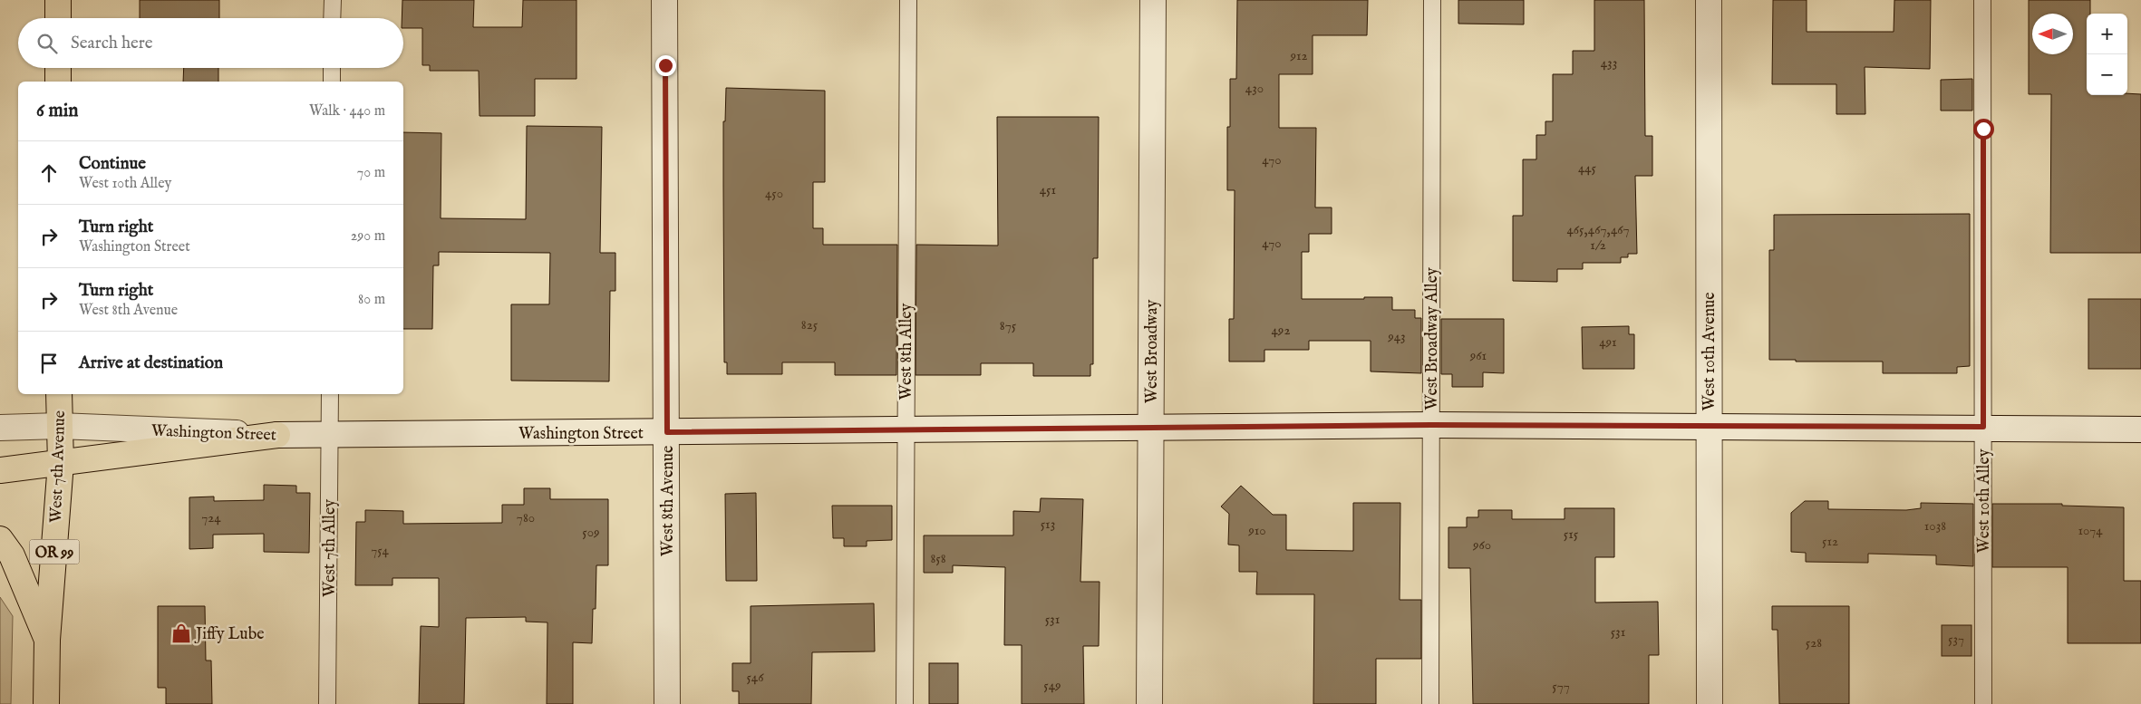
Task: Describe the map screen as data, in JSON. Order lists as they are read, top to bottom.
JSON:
{
  "streets": {
    "main road": ["West 7th Avenue", "OR 99"],
    "street": [
      "West Broadway",
      "West 10th Avenue",
      "Washington Street",
      "West 8th Avenue"
    ],
    "lane": [
      "West Broadway Alley",
      "West 8th Alley",
      "West 10th Alley",
      "West 7th Alley"
    ]
  },
  "crossings": [
    ["West Broadway Alley", "Washington Street"],
    ["West 8th Alley", "Washington Street"],
    ["West Broadway", "Washington Street"],
    ["West 10th Avenue", "Washington Street"],
    ["Washington Street", "West 7th Avenue"],
    ["Washington Street", "West 8th Avenue"],
    ["Washington Street", "West 10th Alley"],
    ["Washington Street", "West 7th Alley"]
  ],
  "places": {
    "shop": ["Jiffy Lube"]
  },
  "house_numbers": [
    "912",
    "433",
    "430",
    "470",
    "445",
    "451",
    "450",
    "465,467,467 1/2",
    "470",
    "825",
    "875",
    "492",
    "943",
    "491",
    "961",
    "724",
    "780",
    "513",
    "1038",
    "910",
    "1074",
    "509",
    "515",
    "512",
    "960",
    "754",
    "858",
    "531",
    "531",
    "537",
    "528",
    "546",
    "549",
    "577"
  ],
  "north": "left",
  "page": {
    "map_buttons": ["+", "−"],
    "search": "Search here",
    "heading": ["6 min", "Walk · 440 m"],
    "list": [
      ["Continue", "West 10th Alley", "70 m"],
      ["Turn right", "Washington Street", "290 m"],
      ["Turn right", "West 8th Avenue", "80 m"],
      "Arrive at destination"
    ]
  }
}
